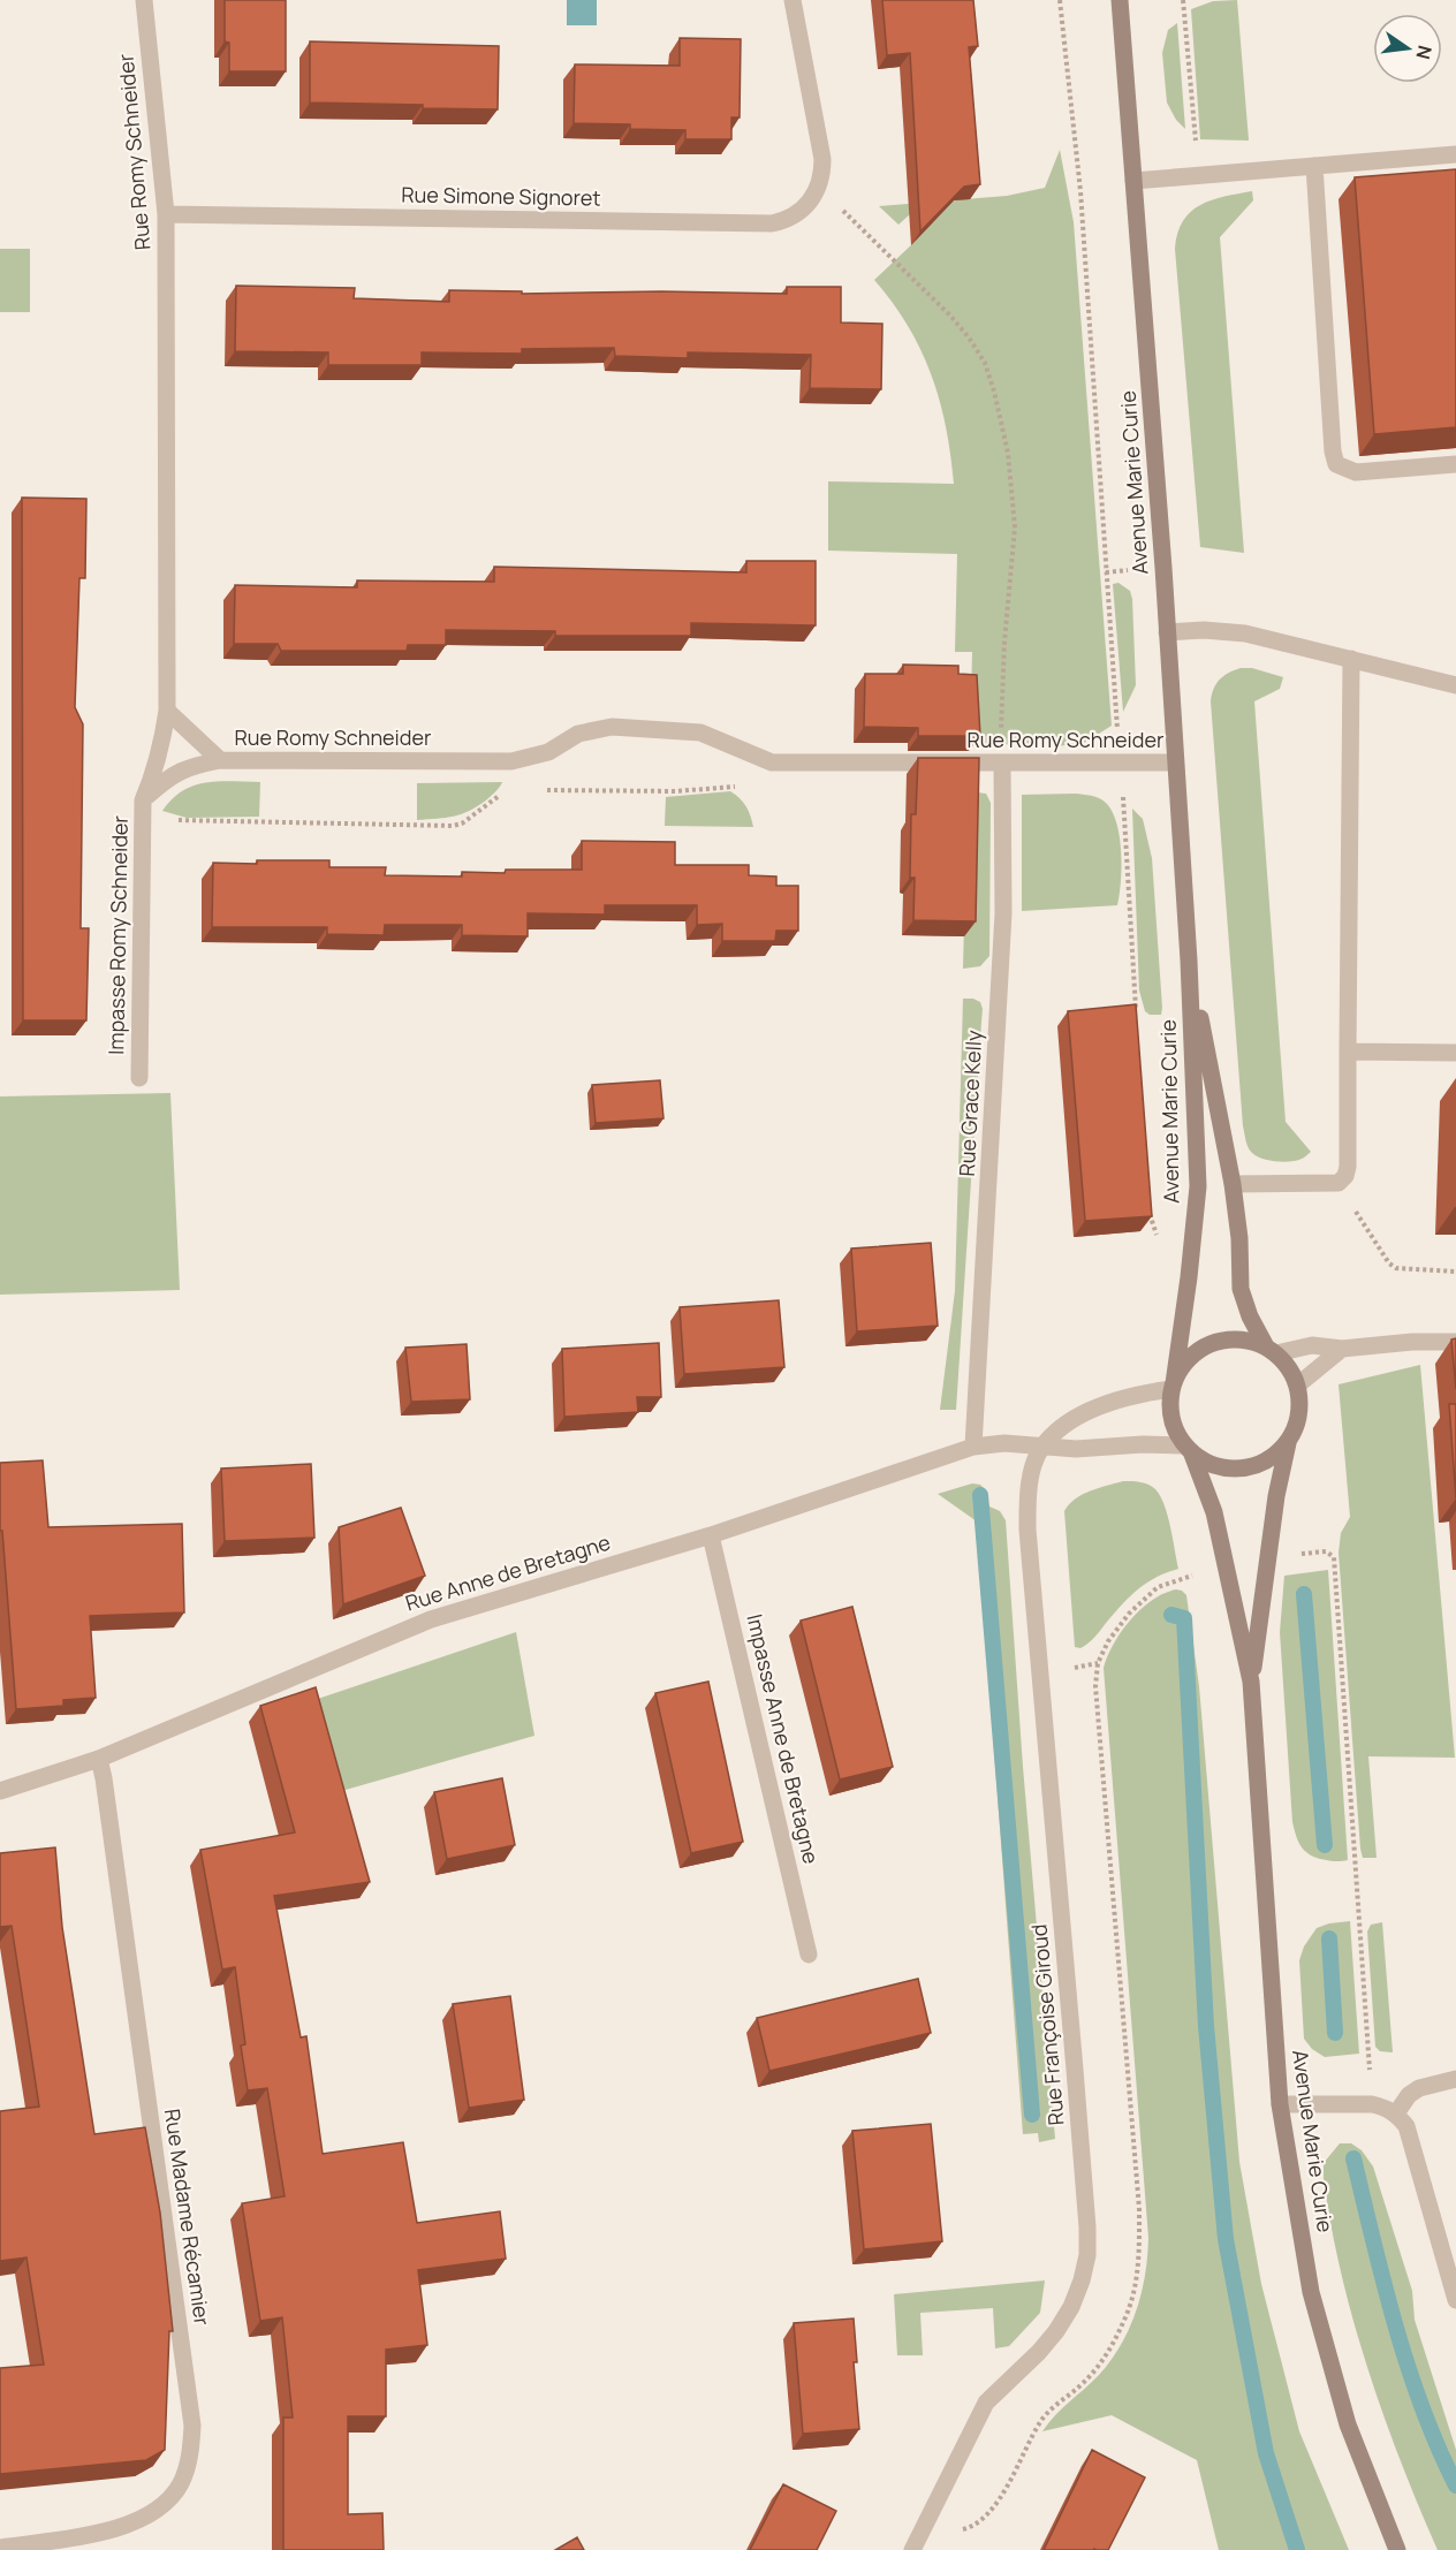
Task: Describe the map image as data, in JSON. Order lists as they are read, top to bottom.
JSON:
{
  "streets": {
    "main road": ["Avenue Marie Curie"],
    "street": [
      "Rue Romy Schneider",
      "Rue Simone Signoret",
      "Impasse Romy Schneider",
      "Rue Grace Kelly",
      "Rue Anne de Bretagne",
      "Impasse Anne de Bretagne",
      "Rue Françoise Giroud",
      "Rue Madame Récamier"
    ]
  },
  "crossings": [
    ["Rue Romy Schneider", "Rue Simone Signoret"],
    ["Rue Romy Schneider", "Avenue Marie Curie"],
    ["Rue Romy Schneider", "Impasse Romy Schneider"],
    ["Rue Romy Schneider", "Rue Grace Kelly"],
    ["Avenue Marie Curie", "Rue Anne de Bretagne"],
    ["Rue Grace Kelly", "Rue Anne de Bretagne"],
    ["Rue Anne de Bretagne", "Impasse Anne de Bretagne"],
    ["Rue Anne de Bretagne", "Rue Françoise Giroud"],
    ["Rue Anne de Bretagne", "Rue Madame Récamier"]
  ],
  "north": "right"
}
